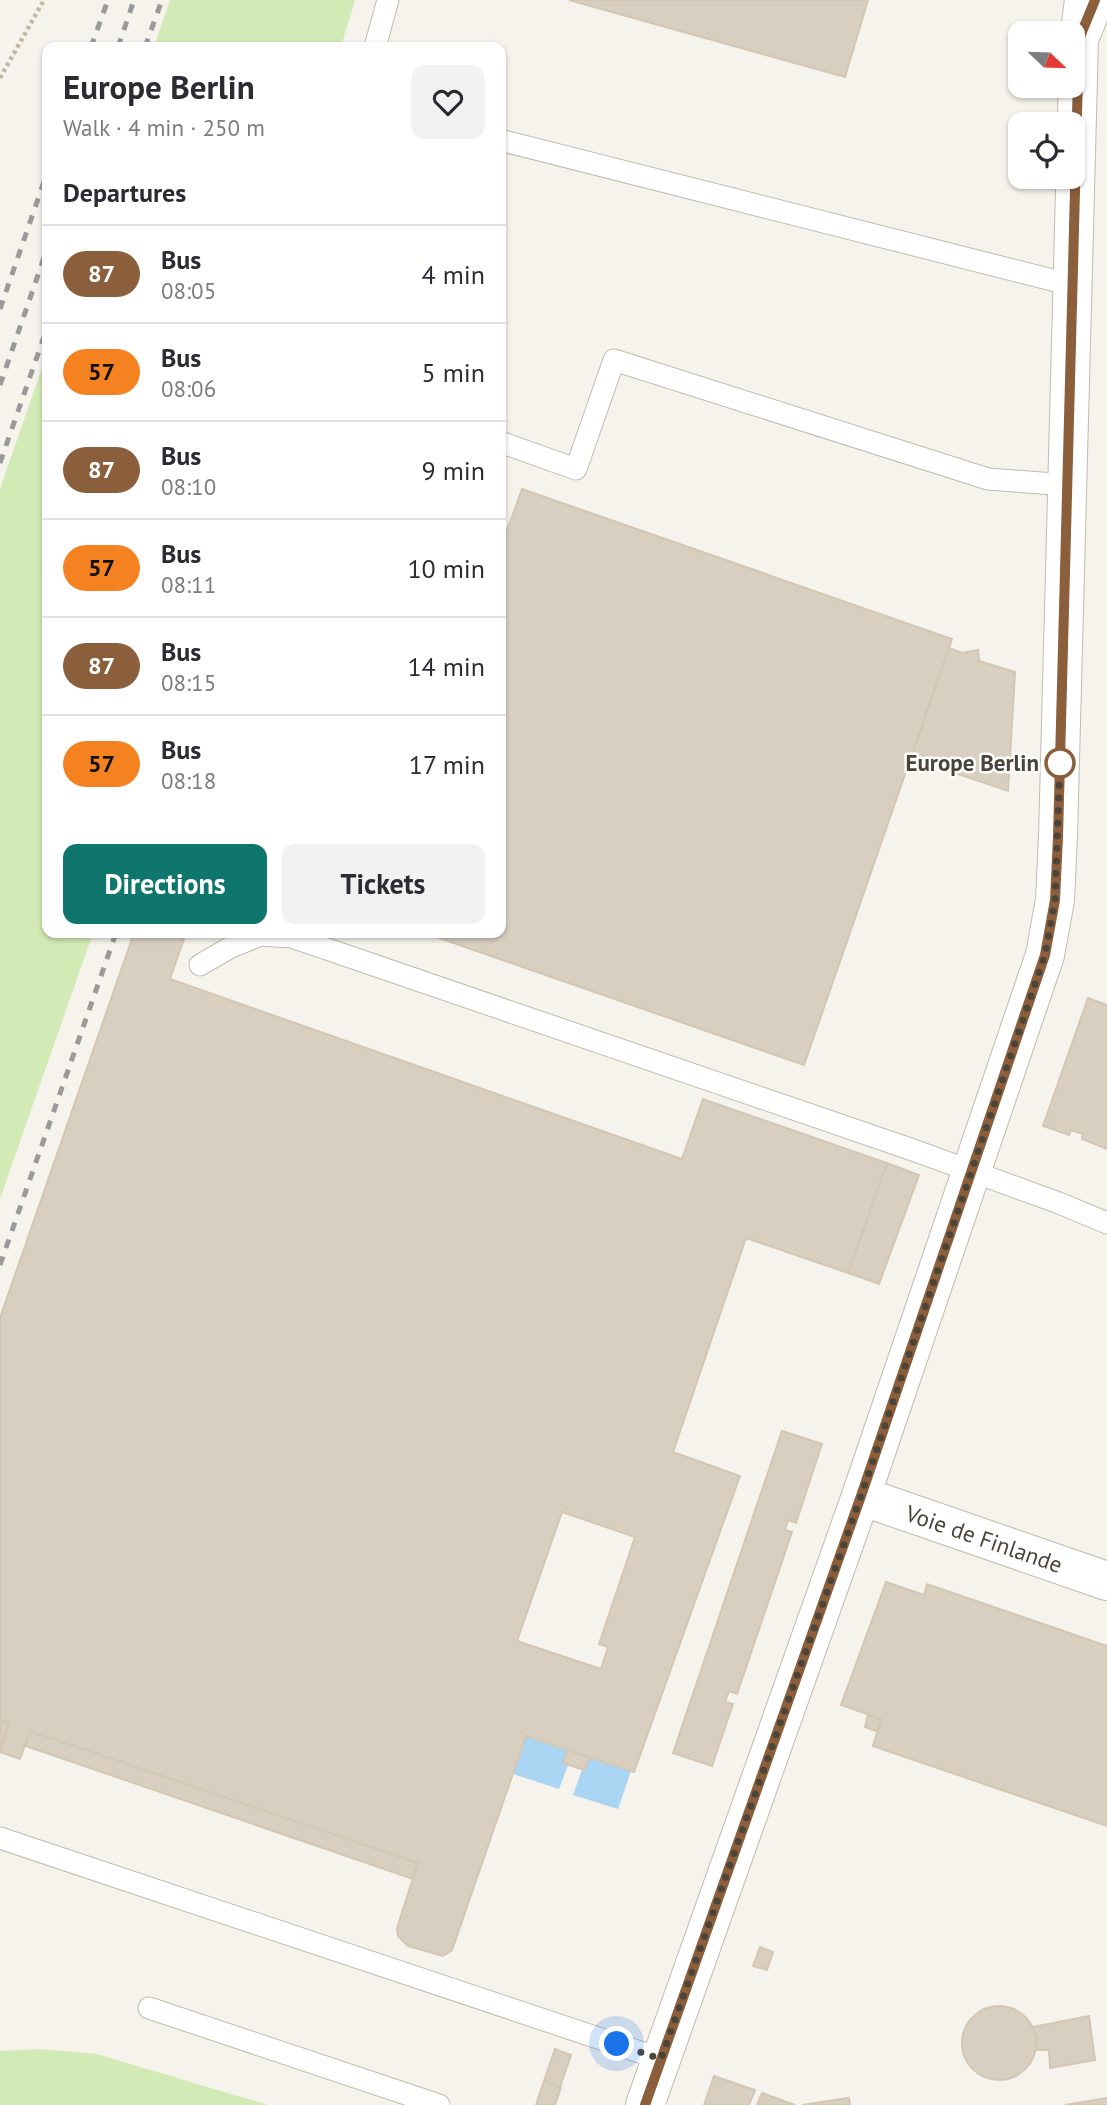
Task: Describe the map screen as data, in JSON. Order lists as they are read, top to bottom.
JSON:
{
  "streets": {
    "street": ["Voie de Finlande"]
  },
  "places": ["Europe Berlin"],
  "lines": ["bus line 87"],
  "north": "bottom right",
  "page": {
    "heading": [
      ["Europe Berlin", "Walk · 4 min · 250 m"],
      "Departures"
    ],
    "list": [
      {
        "mark": "87",
        "name": "Bus",
        "note": "08:05",
        "value": "4 min"
      },
      {
        "mark": "57",
        "name": "Bus",
        "note": "08:06",
        "value": "5 min"
      },
      {
        "mark": "87",
        "name": "Bus",
        "note": "08:10",
        "value": "9 min"
      },
      {
        "mark": "57",
        "name": "Bus",
        "note": "08:11",
        "value": "10 min"
      },
      {
        "mark": "87",
        "name": "Bus",
        "note": "08:15",
        "value": "14 min"
      },
      {
        "mark": "57",
        "name": "Bus",
        "note": "08:18",
        "value": "17 min"
      }
    ],
    "buttons": ["Directions", "Tickets"]
  }
}
